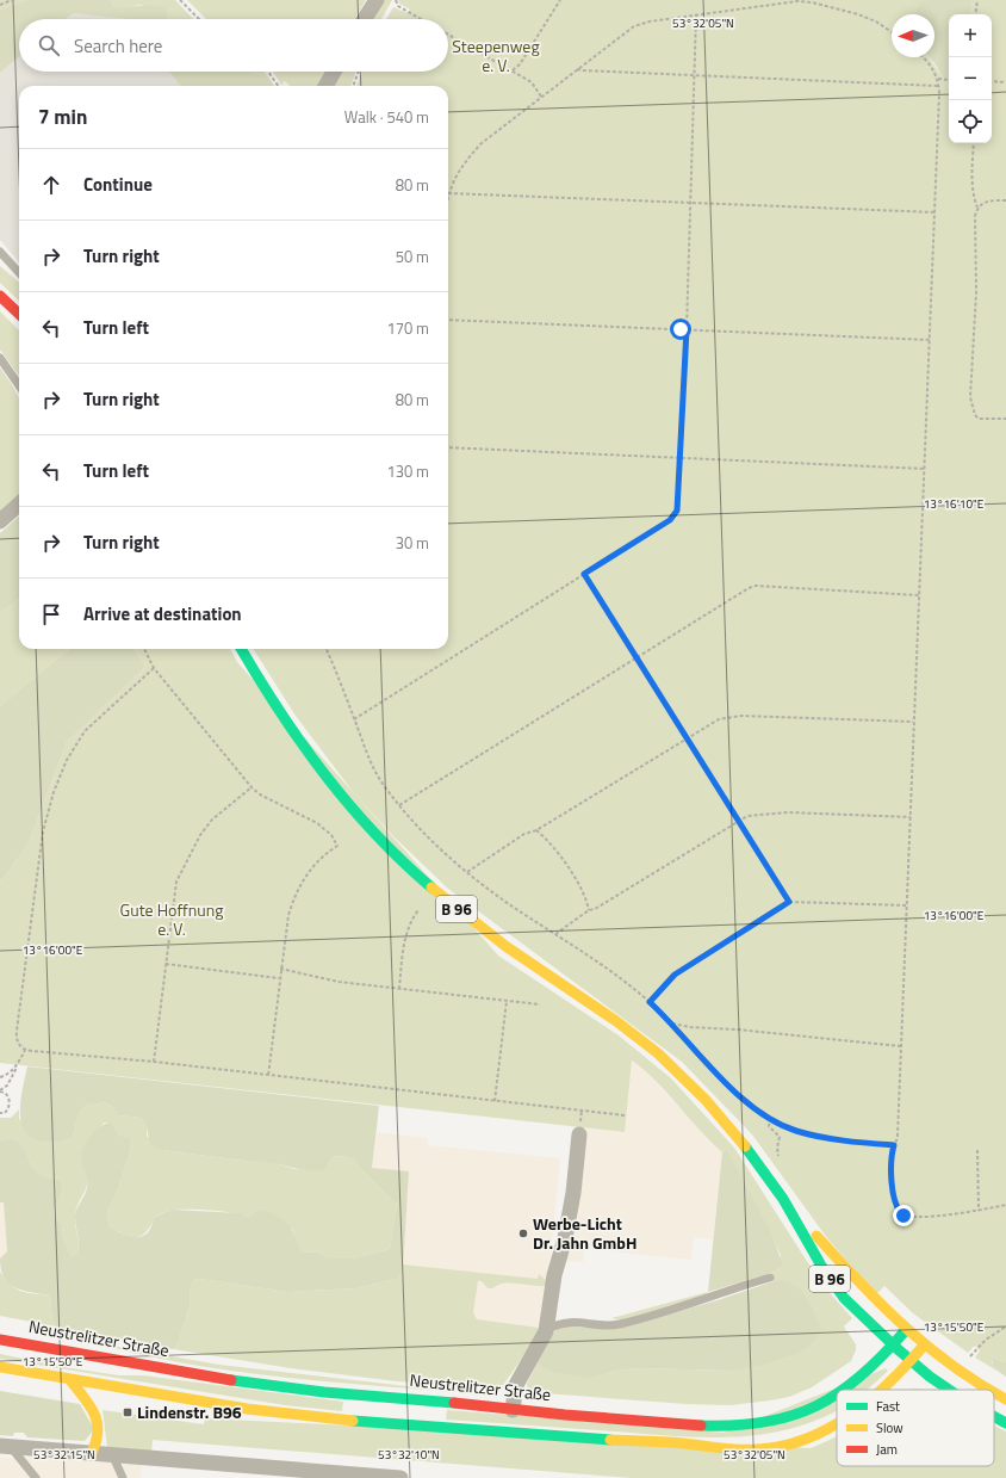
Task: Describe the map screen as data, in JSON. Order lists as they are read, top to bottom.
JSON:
{
  "streets": {
    "main road": ["B 96", "Neustrelitzer Straße"]
  },
  "crossings": [
    ["B 96", "Neustrelitzer Straße"]
  ],
  "parks": ["Steepenweg e. V.", "Gute Hoffnung e. V."],
  "places": {
    "other": ["Werbe-Licht Dr. Jahn GmbH"],
    "transit": ["Lindenstr. B96"]
  },
  "legend": ["Fast", "Slow", "Jam"],
  "north": "left",
  "page": {
    "map_buttons": ["+", "−"],
    "search": "Search here",
    "heading": ["7 min", "Walk · 540 m"],
    "list": [
      ["Continue", "80 m"],
      ["Turn right", "50 m"],
      ["Turn left", "170 m"],
      ["Turn right", "80 m"],
      ["Turn left", "130 m"],
      ["Turn right", "30 m"],
      "Arrive at destination"
    ]
  },
  "coordinates": [
    "53°32'05\"N",
    "13°16'10\"E",
    "13°16'00\"E",
    "13°15'50\"E",
    "53°32'15\"N",
    "53°32'10\"N"
  ]
}
